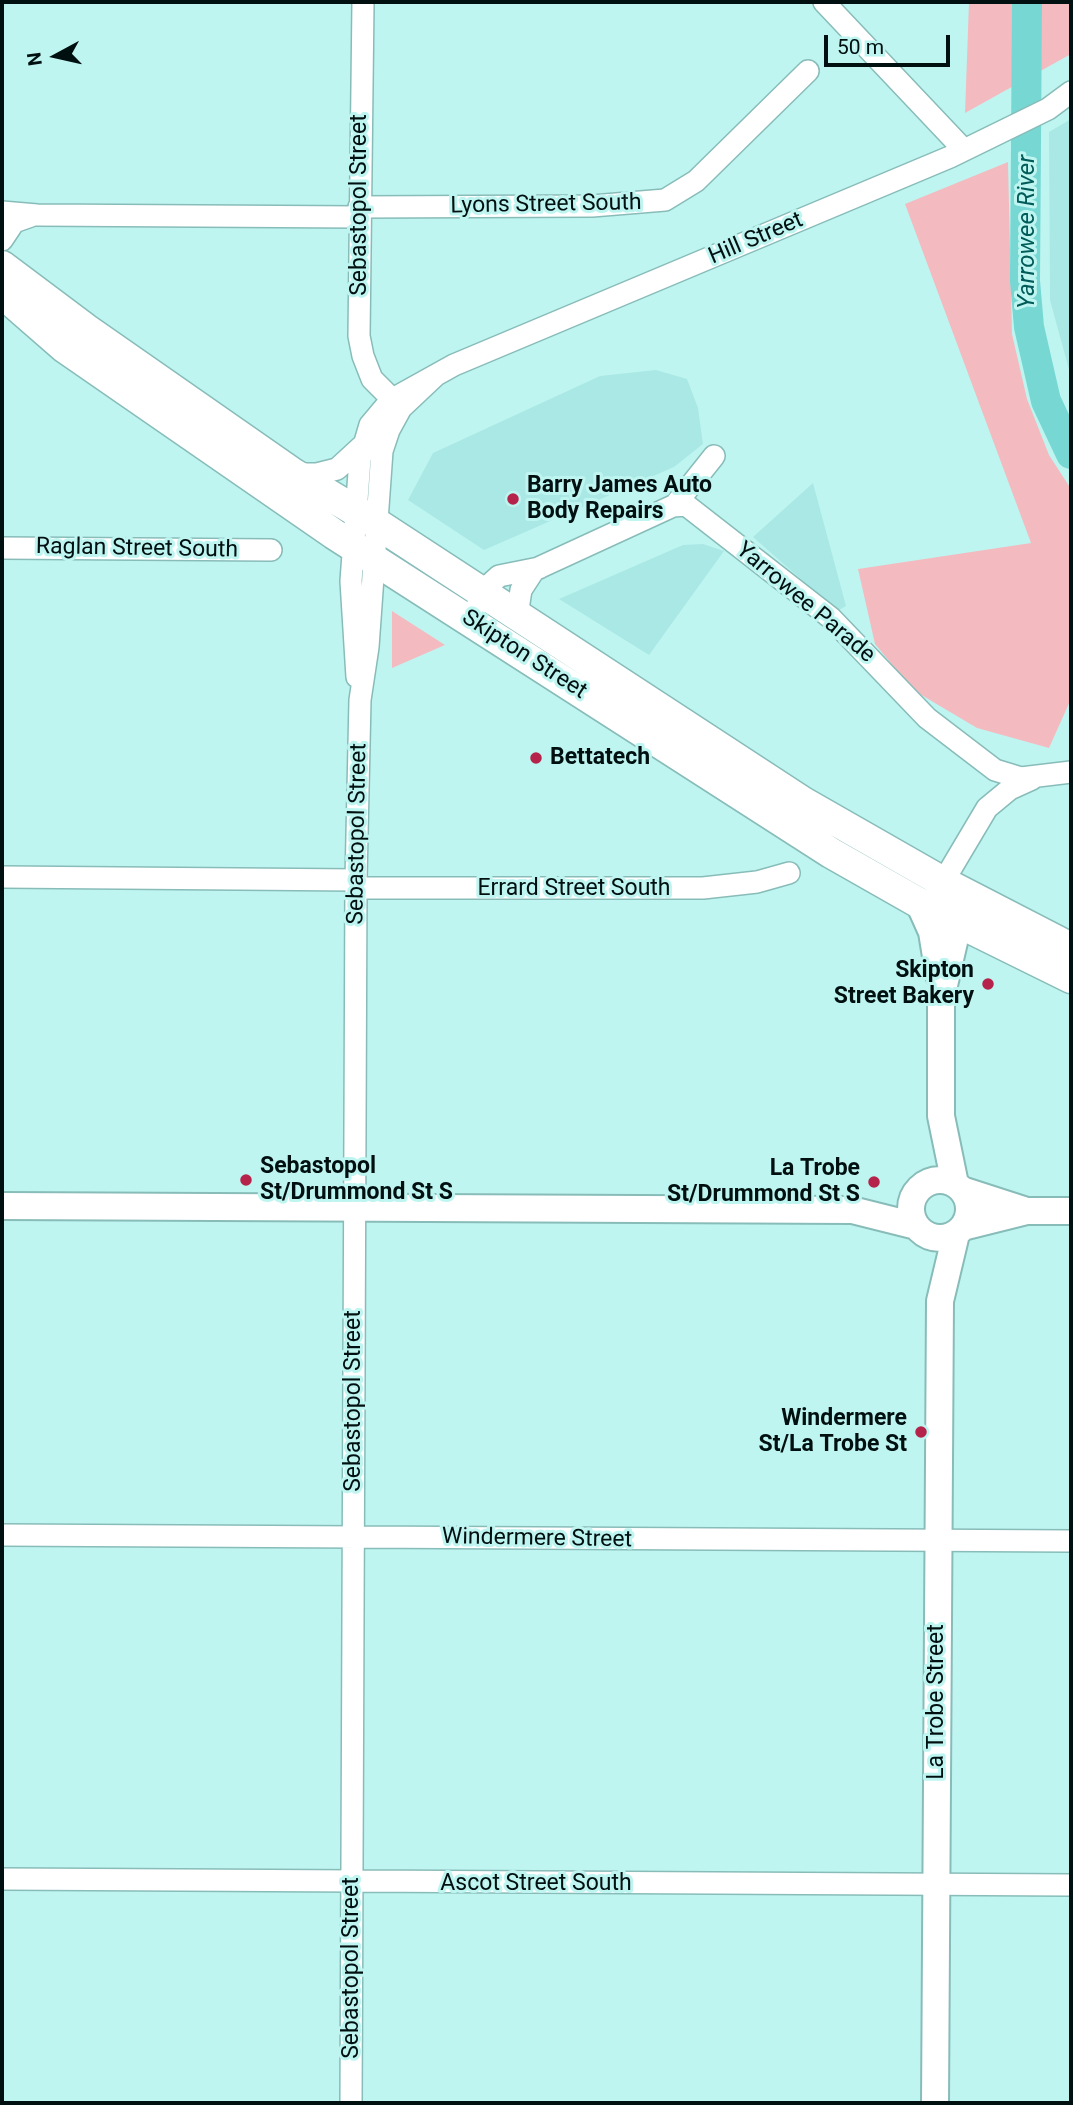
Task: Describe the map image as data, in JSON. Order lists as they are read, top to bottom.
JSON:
{
  "streets": {
    "highway": ["Skipton Street"],
    "main road": ["La Trobe Street"],
    "street": [
      "Sebastopol Street",
      "Lyons Street South",
      "Hill Street",
      "Raglan Street South",
      "Yarrowee Parade",
      "Errard Street South",
      "Windermere Street",
      "Ascot Street South"
    ]
  },
  "crossings": [
    ["Sebastopol Street", "Lyons Street South"],
    ["Sebastopol Street", "Hill Street"],
    ["Sebastopol Street", "Skipton Street"],
    ["Sebastopol Street", "Errard Street South"],
    ["Sebastopol Street", "Windermere Street"],
    ["Sebastopol Street", "Ascot Street South"],
    ["Lyons Street South", "Skipton Street"],
    ["Yarrowee Parade", "Skipton Street"],
    ["Windermere Street", "La Trobe Street"],
    ["La Trobe Street", "Ascot Street South"]
  ],
  "water": ["Yarrowee River"],
  "places": [
    "Barry James Auto Body Repairs",
    "Bettatech",
    "Skipton Street Bakery",
    "Sebastopol St/Drummond St S",
    "La Trobe St/Drummond St S",
    "Windermere St/La Trobe St"
  ],
  "scale_bar": "50 m",
  "north": "left"
}
